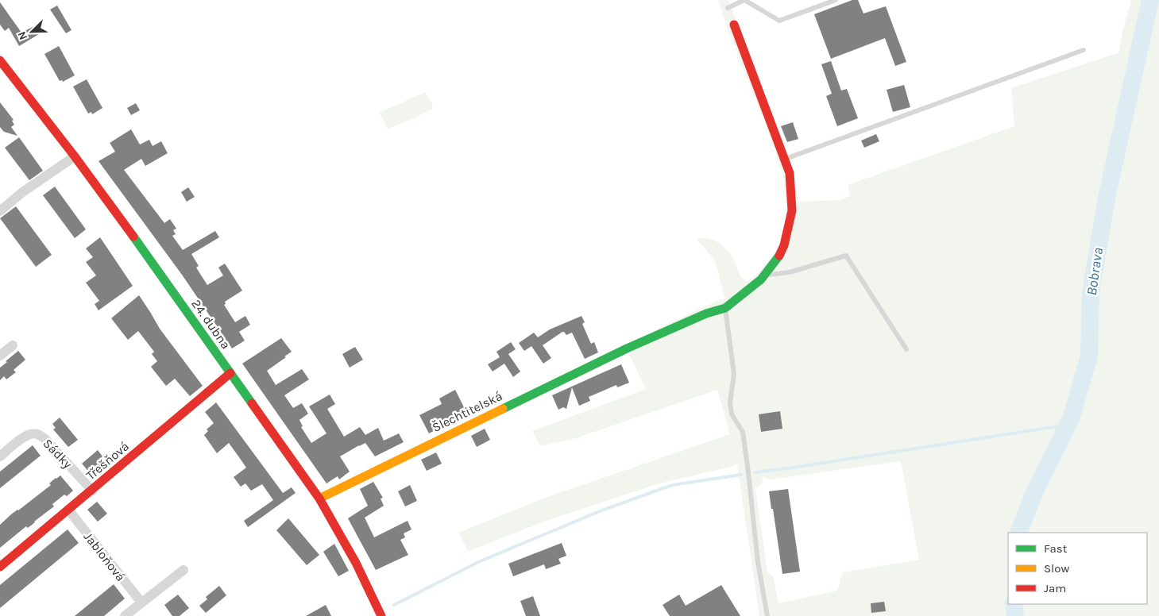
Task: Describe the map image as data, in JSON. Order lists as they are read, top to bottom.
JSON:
{
  "streets": {
    "street": [
      "24. dubna",
      "Šlechtitelská",
      "Sádky",
      "Třešňová",
      "Jabloňová"
    ]
  },
  "crossings": [
    ["24. dubna", "Šlechtitelská"],
    ["24. dubna", "Třešňová"],
    ["Sádky", "Třešňová"],
    ["Třešňová", "Jabloňová"]
  ],
  "water": ["Bobrava"],
  "legend": ["Fast", "Slow", "Jam"],
  "north": "bottom left"
}
